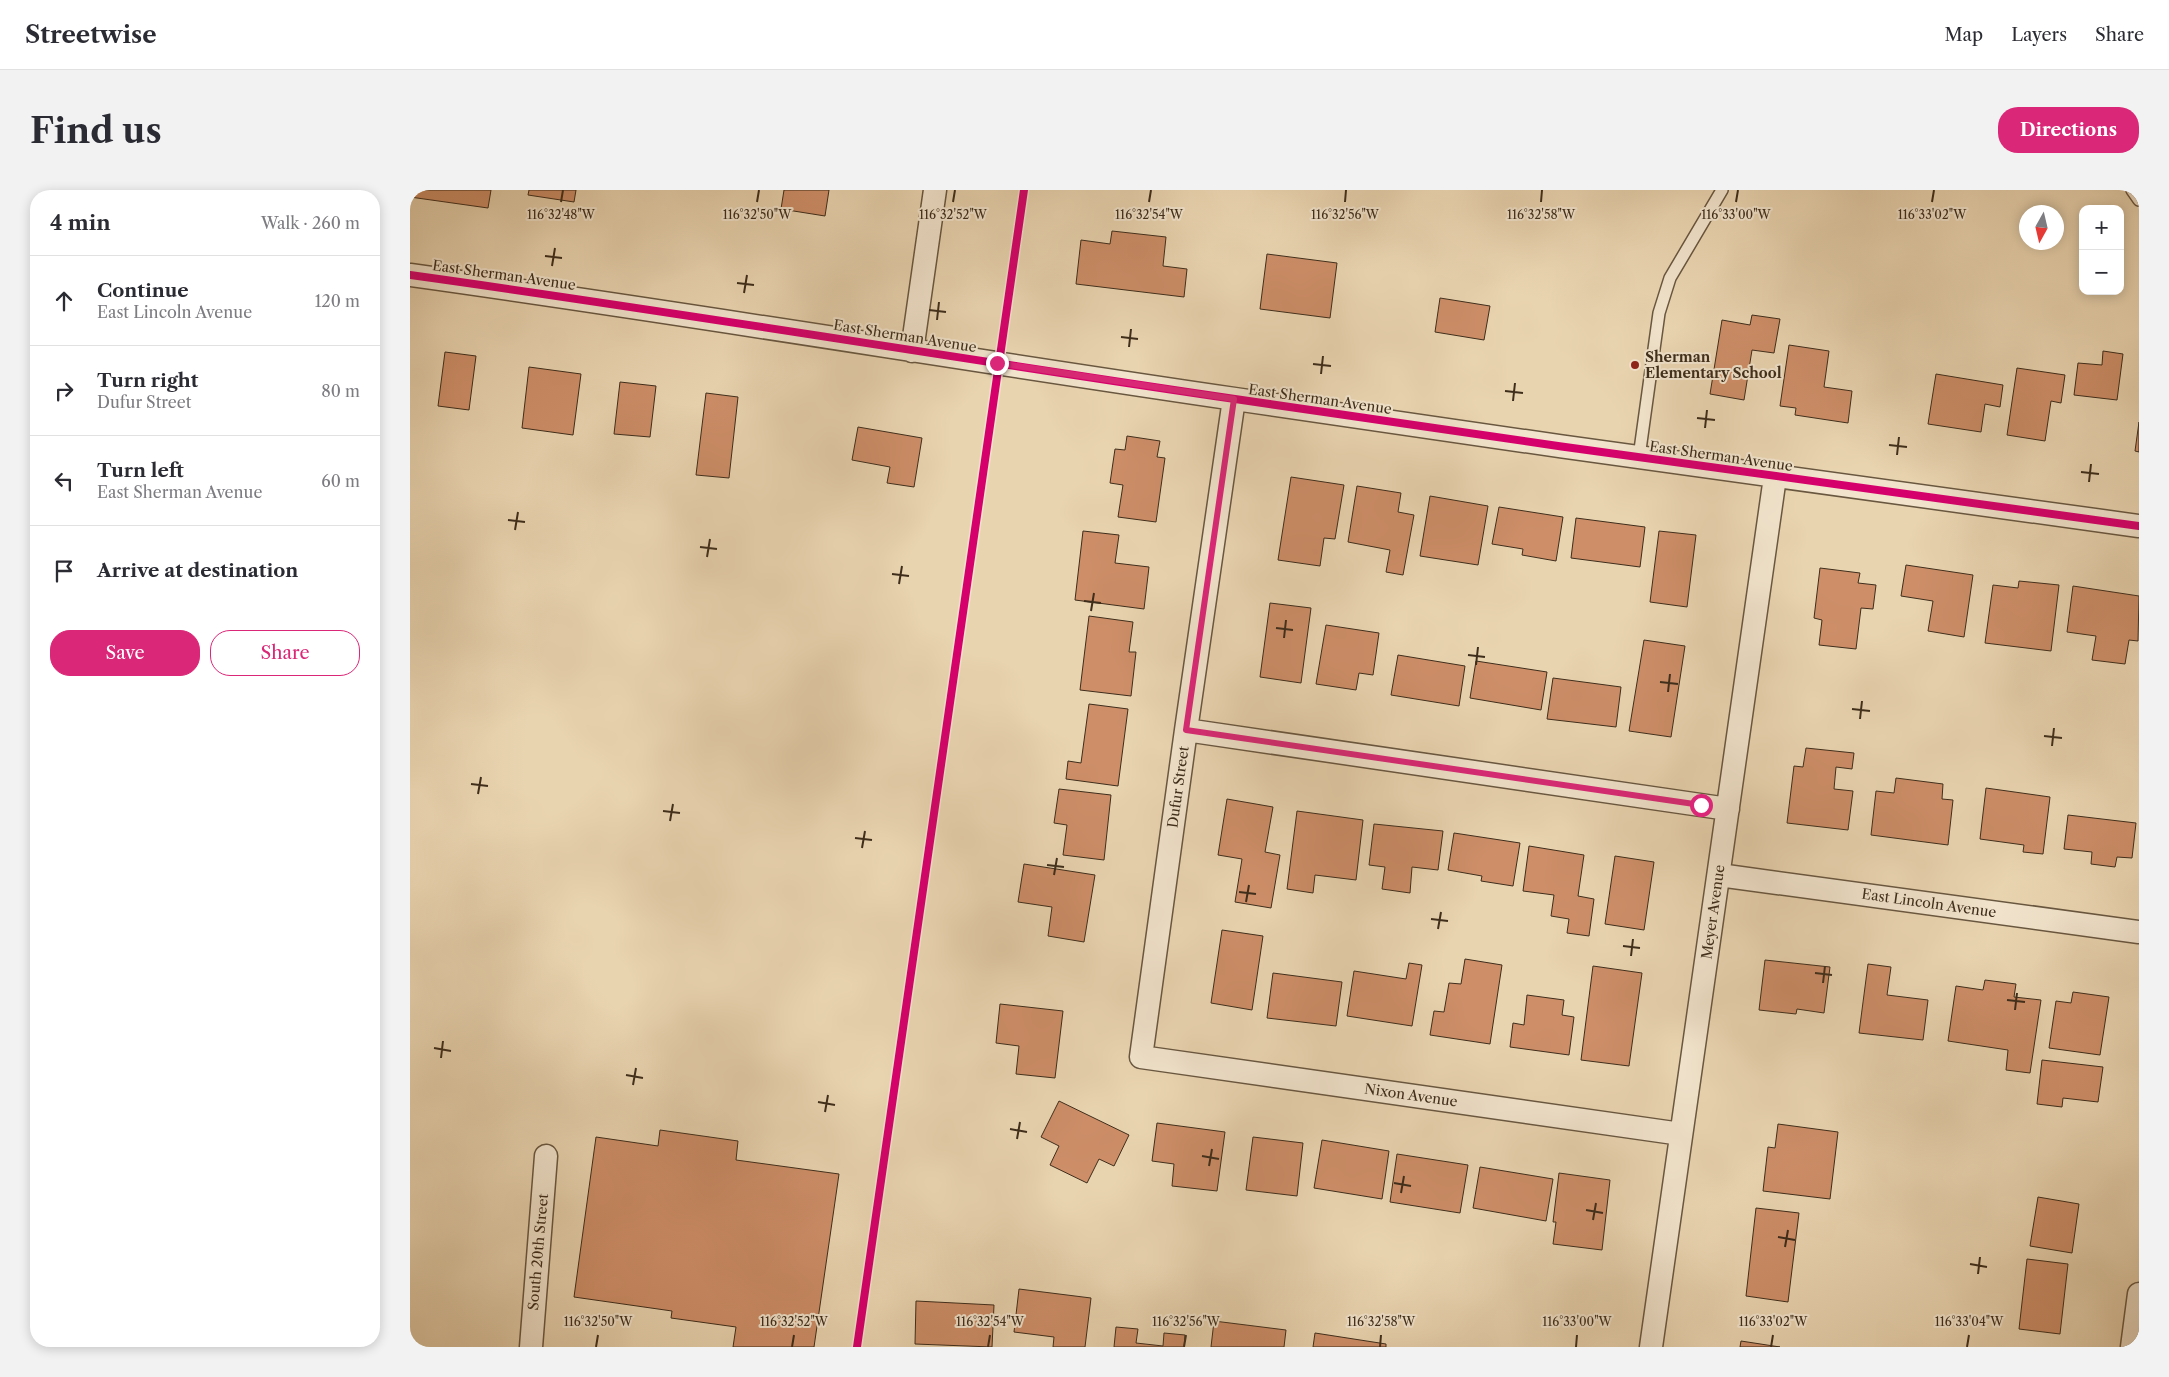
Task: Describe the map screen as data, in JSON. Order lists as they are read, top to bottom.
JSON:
{
  "streets": {
    "street": [
      "East Sherman Avenue",
      "Dufur Street",
      "East Lincoln Avenue",
      "Meyer Avenue",
      "Nixon Avenue",
      "South 20th Street"
    ]
  },
  "crossings": [
    ["East Sherman Avenue", "Dufur Street"],
    ["East Sherman Avenue", "Meyer Avenue"],
    ["Dufur Street", "Nixon Avenue"],
    ["East Lincoln Avenue", "Meyer Avenue"],
    ["Meyer Avenue", "Nixon Avenue"]
  ],
  "places": ["Sherman Elementary School"],
  "north": "bottom",
  "page": {
    "header": "Streetwise",
    "nav": ["Map", "Layers", "Share"],
    "buttons": [
      "Directions",
      ["Save", "Share"]
    ],
    "title": "Find us",
    "heading": ["4 min", "Walk · 260 m"],
    "map_buttons": ["+", "−"],
    "list": [
      ["Continue", "East Lincoln Avenue", "120 m"],
      ["Turn right", "Dufur Street", "80 m"],
      ["Turn left", "East Sherman Avenue", "60 m"],
      "Arrive at destination"
    ]
  },
  "coordinates": [
    "116°32'48\"W",
    "116°32'50\"W",
    "116°32'52\"W",
    "116°32'54\"W",
    "116°32'56\"W",
    "116°32'58\"W",
    "116°33'00\"W",
    "116°33'02\"W",
    "116°33'04\"W"
  ]
}
